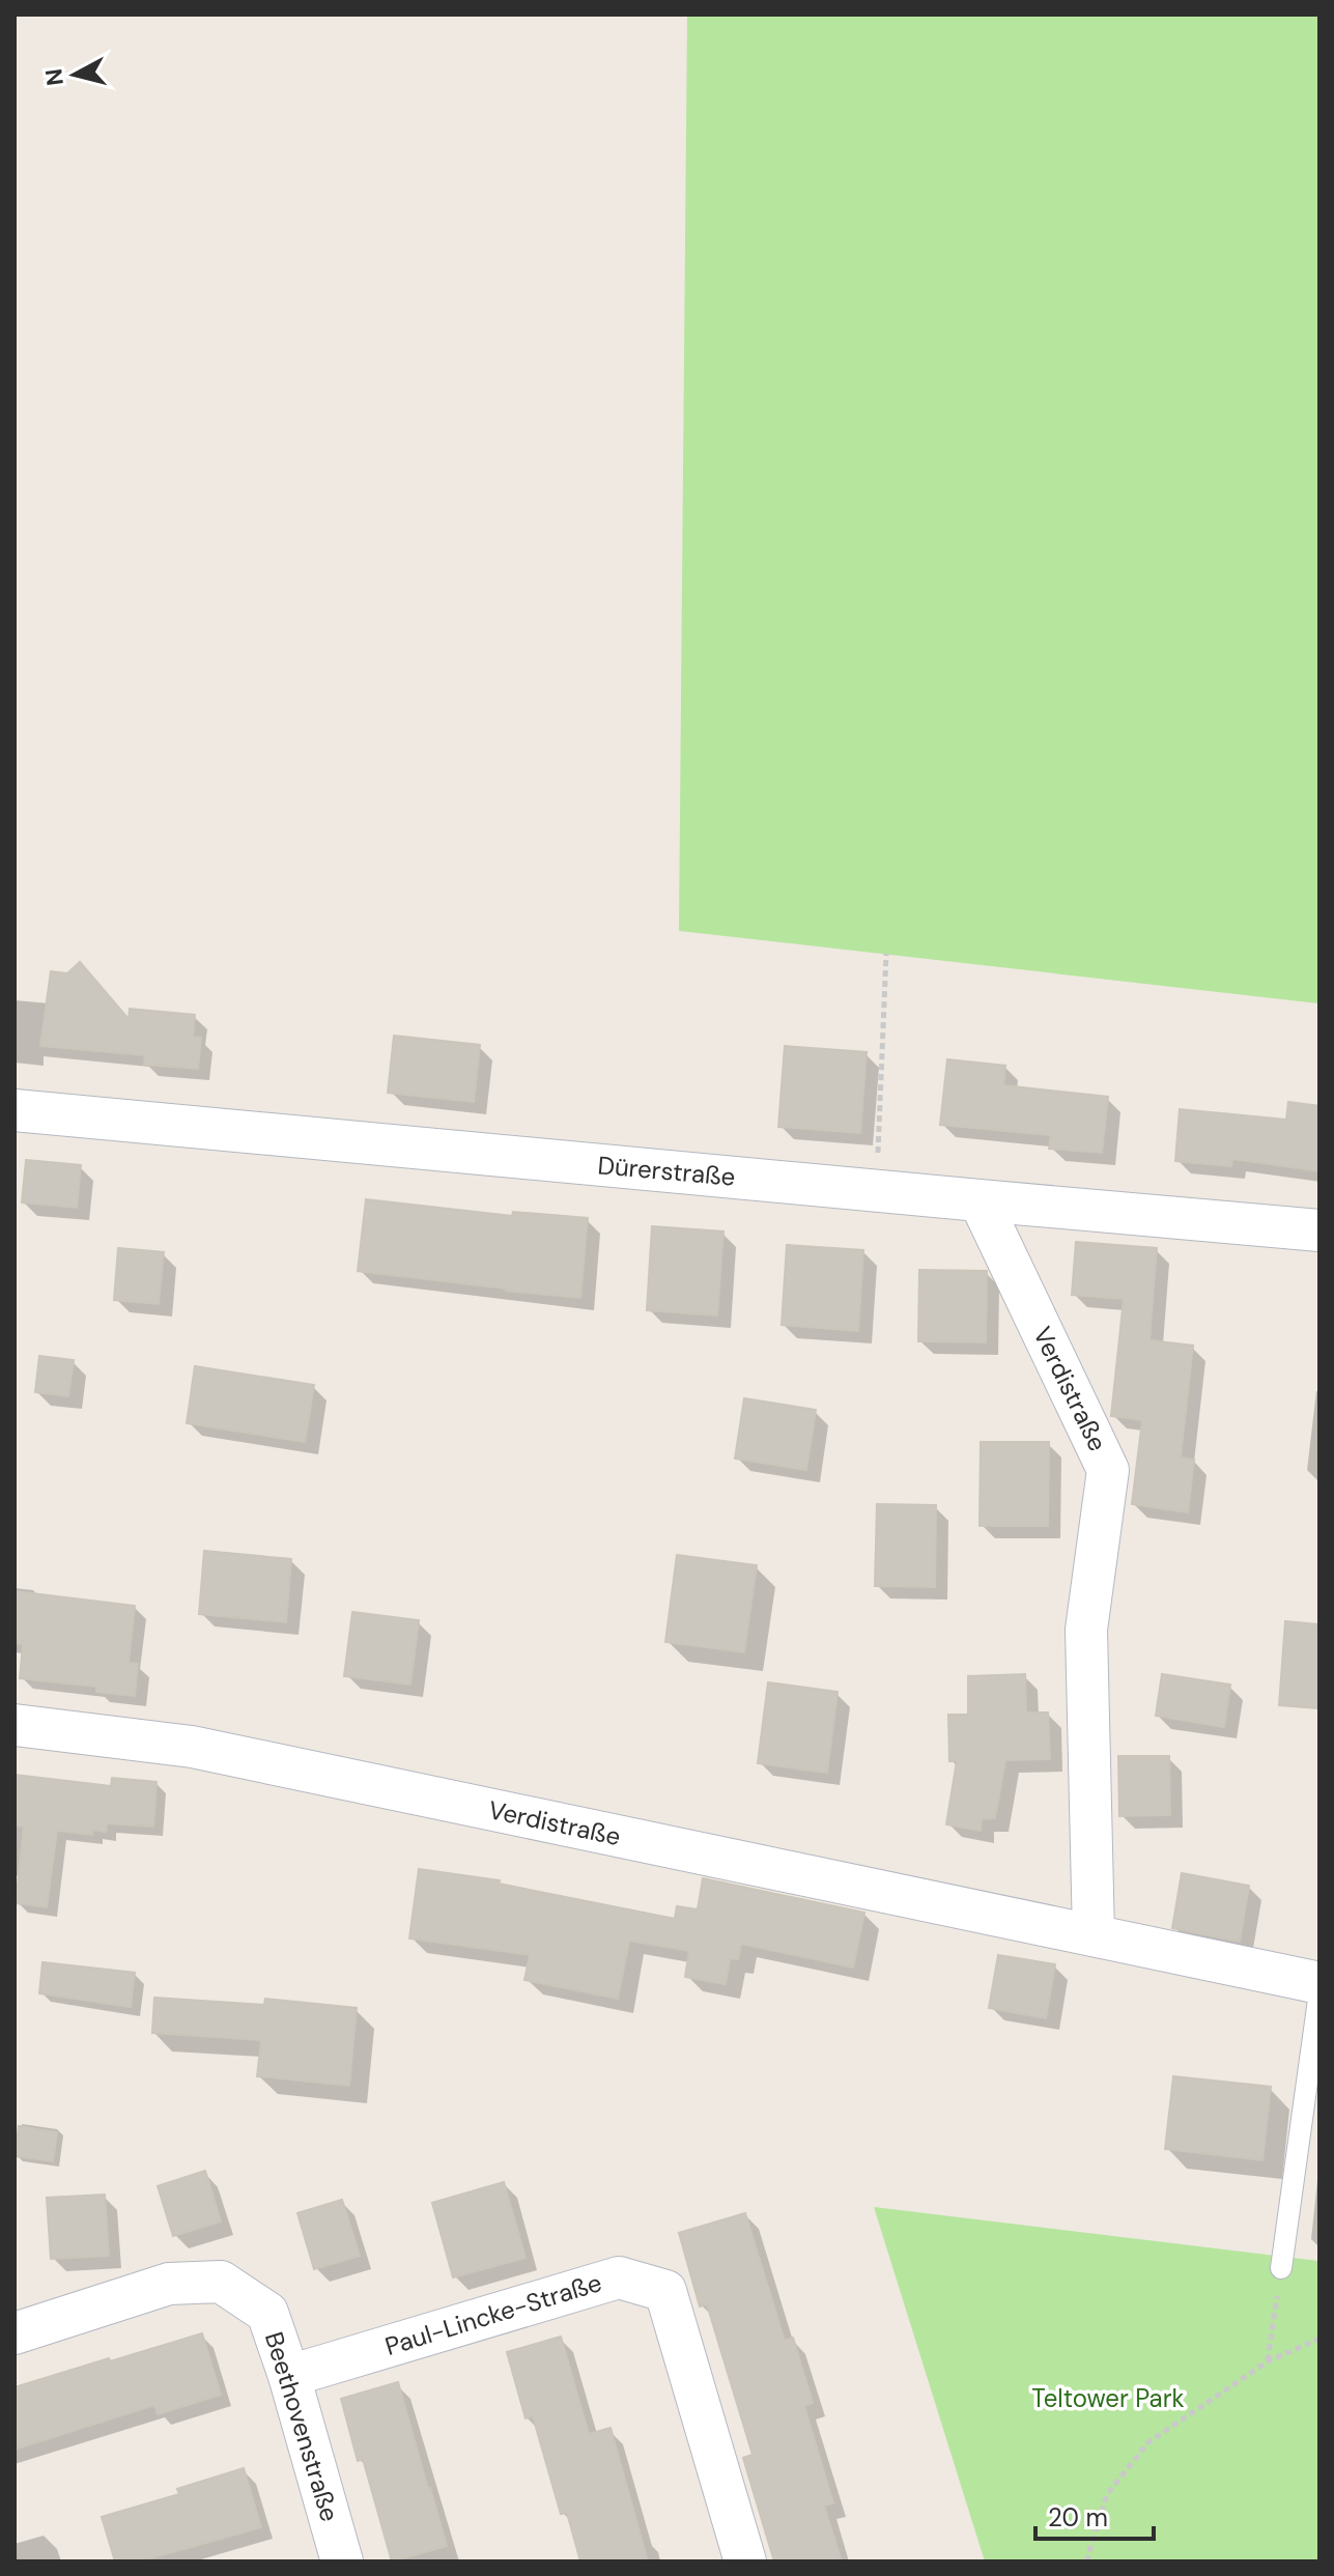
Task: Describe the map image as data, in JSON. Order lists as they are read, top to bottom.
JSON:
{
  "streets": {
    "street": [
      "Dürerstraße",
      "Verdistraße",
      "Paul-Lincke-Straße",
      "Beethovenstraße"
    ]
  },
  "crossings": [
    ["Dürerstraße", "Verdistraße"],
    ["Paul-Lincke-Straße", "Beethovenstraße"]
  ],
  "parks": ["Teltower Park"],
  "scale_bar": "20 m",
  "north": "left"
}
